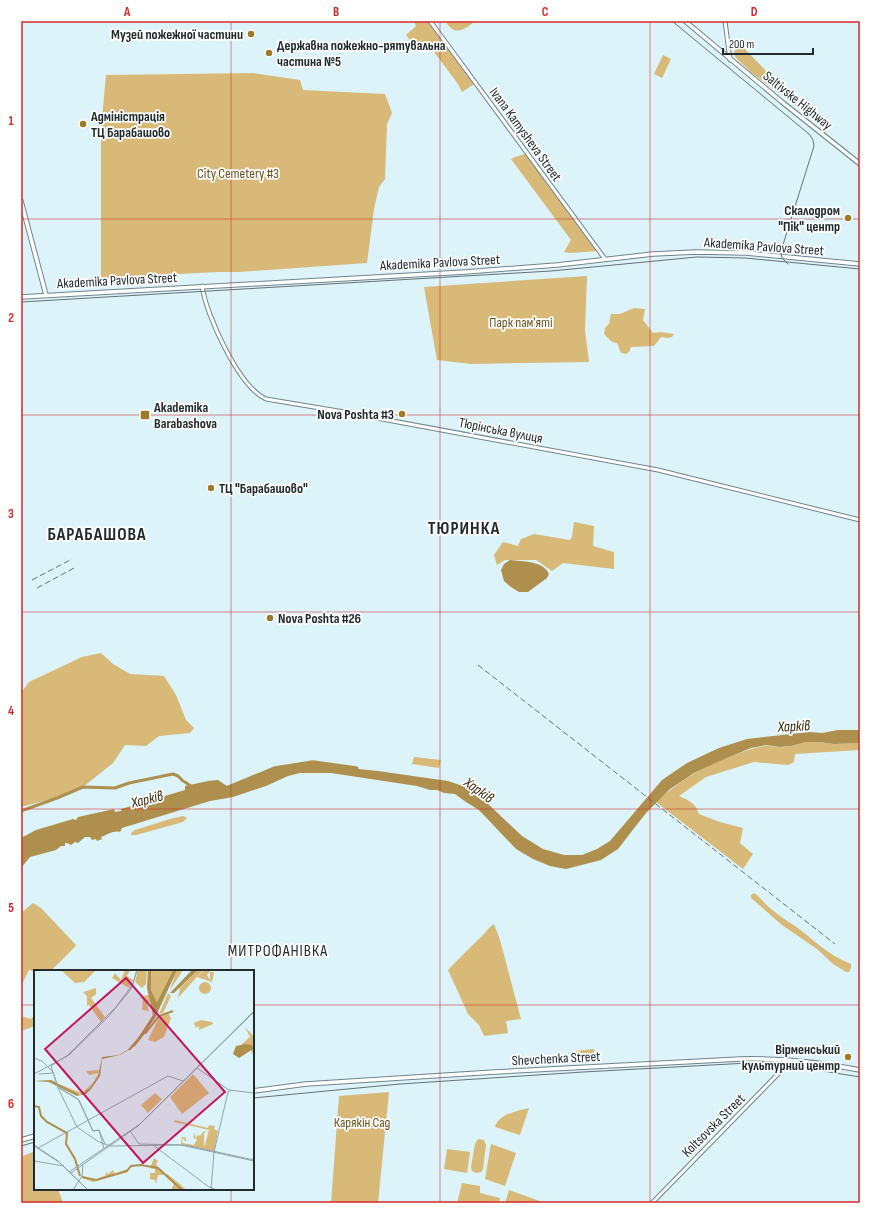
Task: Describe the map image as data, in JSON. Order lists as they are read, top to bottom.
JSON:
{
  "streets": {
    "main road": [
      "Saltivske Highway",
      "Ivana Kamysheva Street",
      "Akademika Pavlova Street",
      "Тюрінська вулиця",
      "Shevchenka Street",
      "Koltsovska Street"
    ]
  },
  "crossings": [
    ["Ivana Kamysheva Street", "Akademika Pavlova Street"],
    ["Akademika Pavlova Street", "Тюрінська вулиця"],
    ["Shevchenka Street", "Koltsovska Street"]
  ],
  "districts": ["ТЮРИНКА", "БАРАБАШОВА", "МИТРОФАНІВКА"],
  "water": ["Харків"],
  "parks": ["City Cemetery #3", "Парк пам'яті", "Карякін Сад"],
  "places": {
    "other": [
      "Музей пожежної частини",
      "Державна пожежно-рятувальна частина №5",
      "Адміністрація ТЦ Барабашово",
      "Скалодром \"Пік\" центр",
      "Nova Poshta #3",
      "ТЦ \"Барабашово\"",
      "Nova Poshta #26",
      "Вірменський культурний центр"
    ],
    "transit": ["Akademіka Barabashova"]
  },
  "scale_bar": "200 m",
  "grid": {
    "columns": [
      "A",
      "B",
      "C",
      "D"
    ],
    "rows": [
      "1",
      "2",
      "3",
      "4",
      "5",
      "6"
    ]
  }
}
